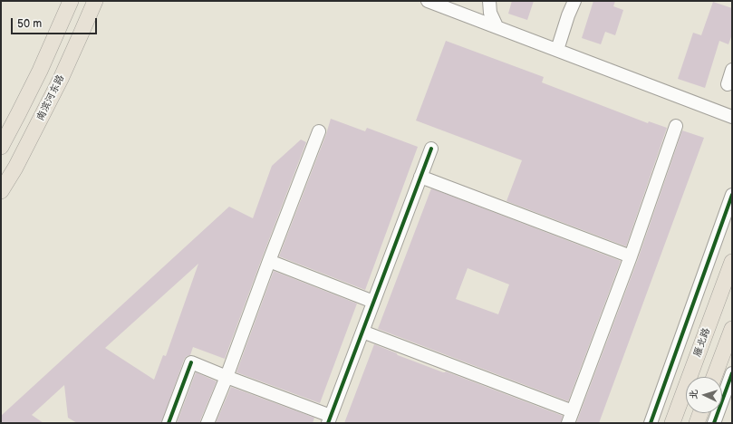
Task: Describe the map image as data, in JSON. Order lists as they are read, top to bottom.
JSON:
{
  "streets": {
    "main road": ["南滨河东路", "雁北路"]
  },
  "scale_bar": "50 m",
  "north": "left"
}
